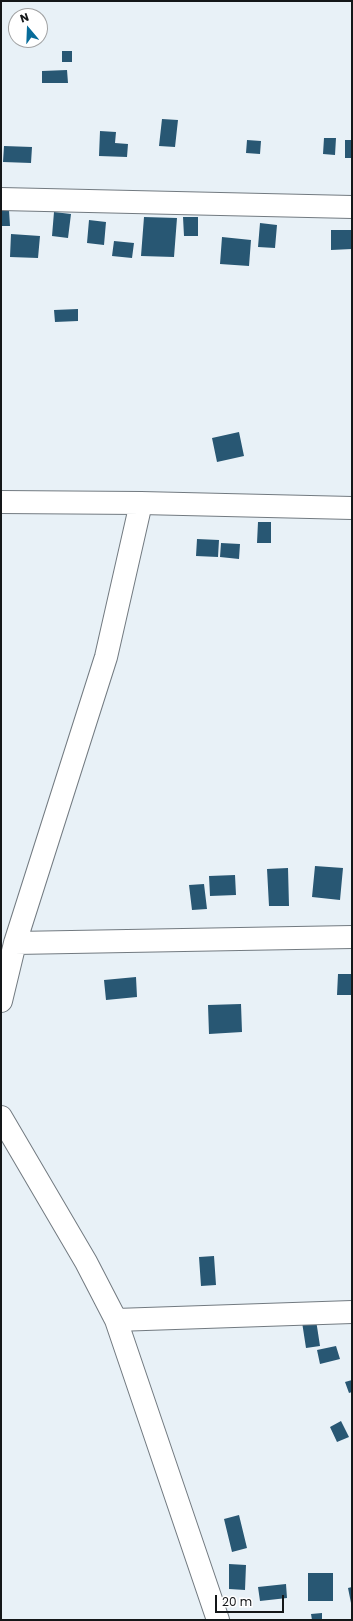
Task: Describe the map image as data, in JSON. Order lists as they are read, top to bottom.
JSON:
{
  "scale_bar": "20 m",
  "north": "top"
}
